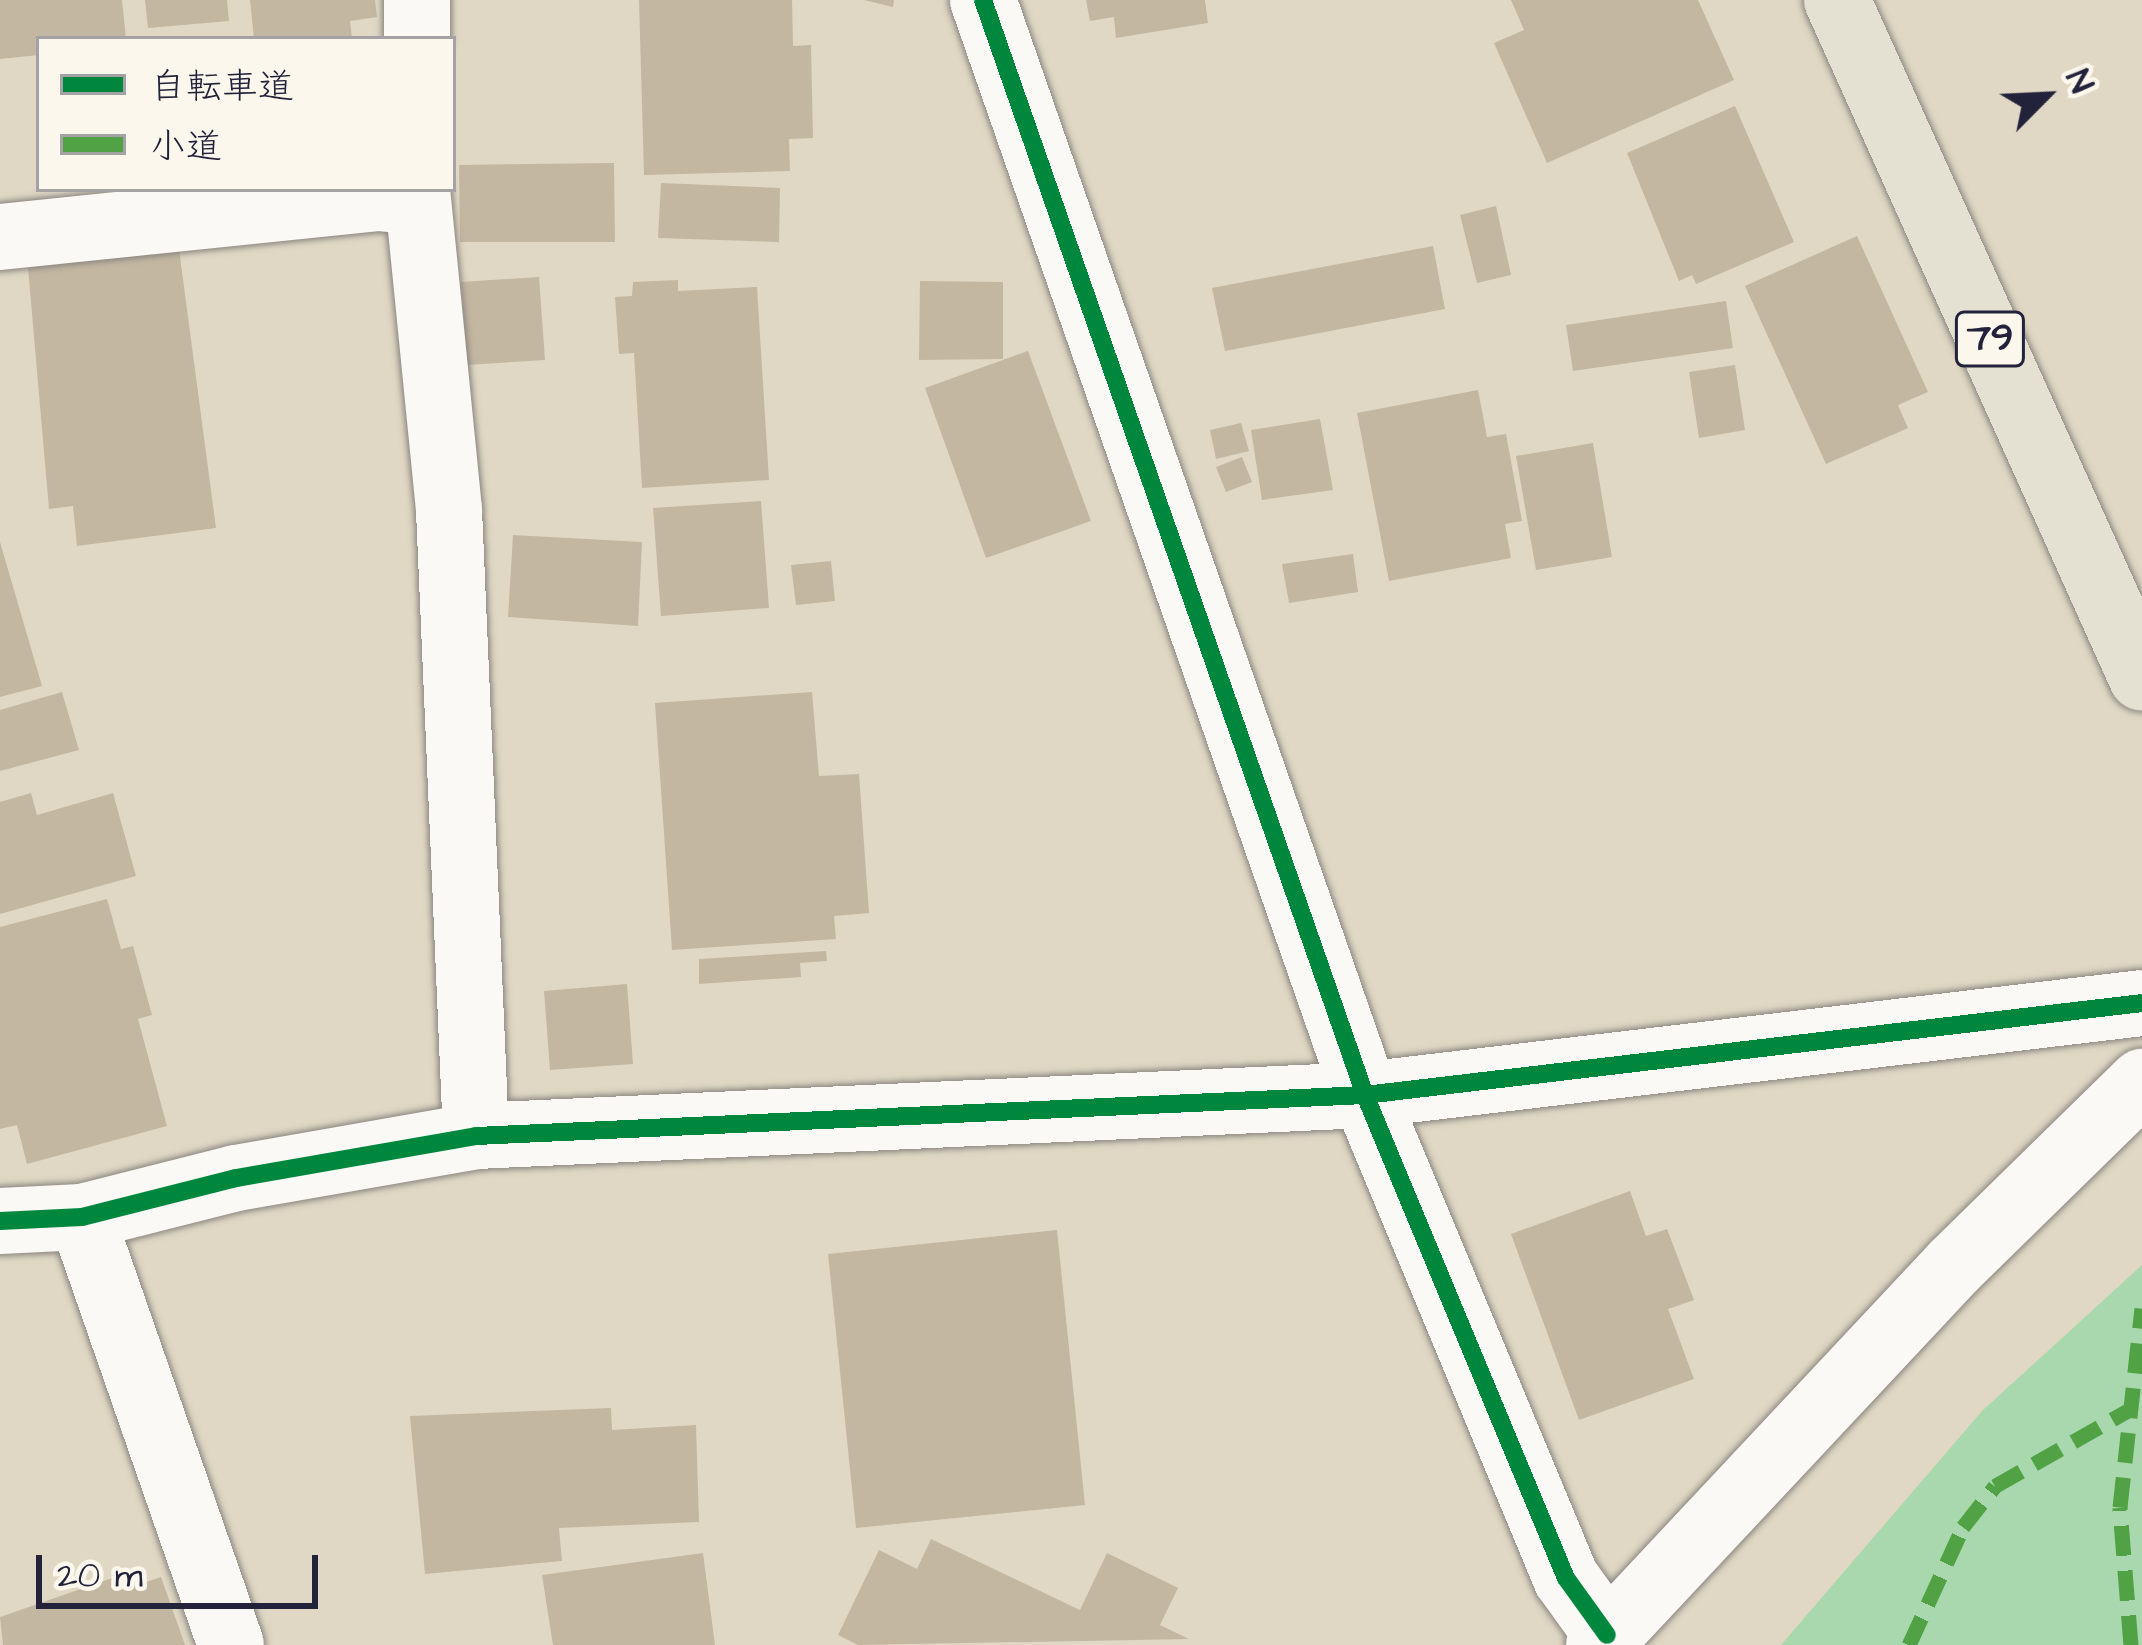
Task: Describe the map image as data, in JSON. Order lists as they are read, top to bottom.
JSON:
{
  "streets": {
    "main road": ["79"]
  },
  "legend": ["自転車道", "小道"],
  "scale_bar": "20 m",
  "north": "top right"
}
